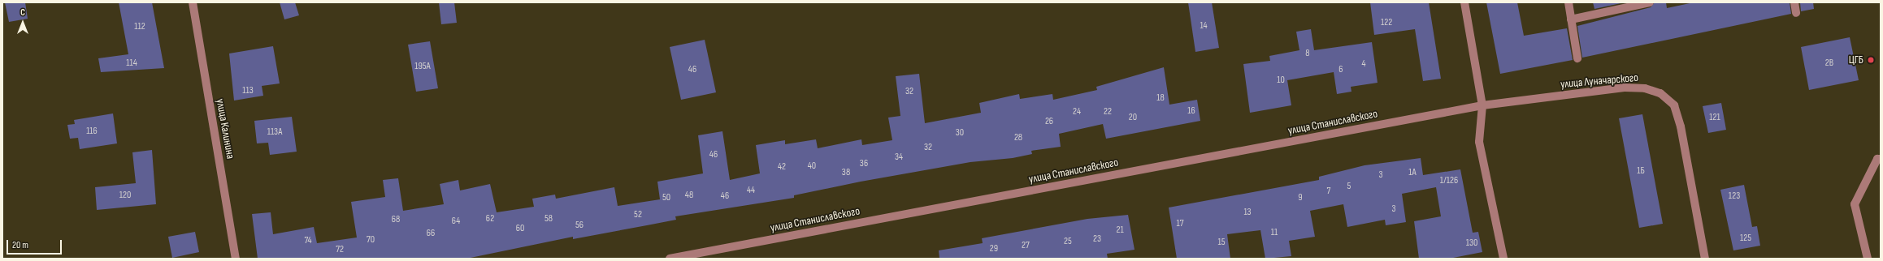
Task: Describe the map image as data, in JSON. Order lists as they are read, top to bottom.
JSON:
{
  "streets": {
    "street": ["улица Луначарского", "улица Станиславского", "улица Калинина"]
  },
  "crossings": [
    ["улица Луначарского", "улица Станиславского"]
  ],
  "places": ["ЦГБ"],
  "house_numbers": [
    "122",
    "14",
    "112",
    "8",
    "114",
    "2В",
    "4",
    "195А",
    "46",
    "6",
    "10",
    "113",
    "32",
    "18",
    "16",
    "24",
    "22",
    "20",
    "121",
    "26",
    "116",
    "113А",
    "30",
    "28",
    "32",
    "46",
    "34",
    "36",
    "40",
    "42",
    "1Б",
    "38",
    "1А",
    "3",
    "1/126",
    "5",
    "44",
    "7",
    "120",
    "48",
    "46",
    "123",
    "50",
    "9",
    "3",
    "13",
    "52",
    "62",
    "58",
    "68",
    "64",
    "17",
    "56",
    "60",
    "21",
    "11",
    "66",
    "125",
    "23",
    "70",
    "74",
    "25",
    "15",
    "130",
    "27",
    "29",
    "72"
  ],
  "scale_bar": "20 m",
  "north": "top"
}
